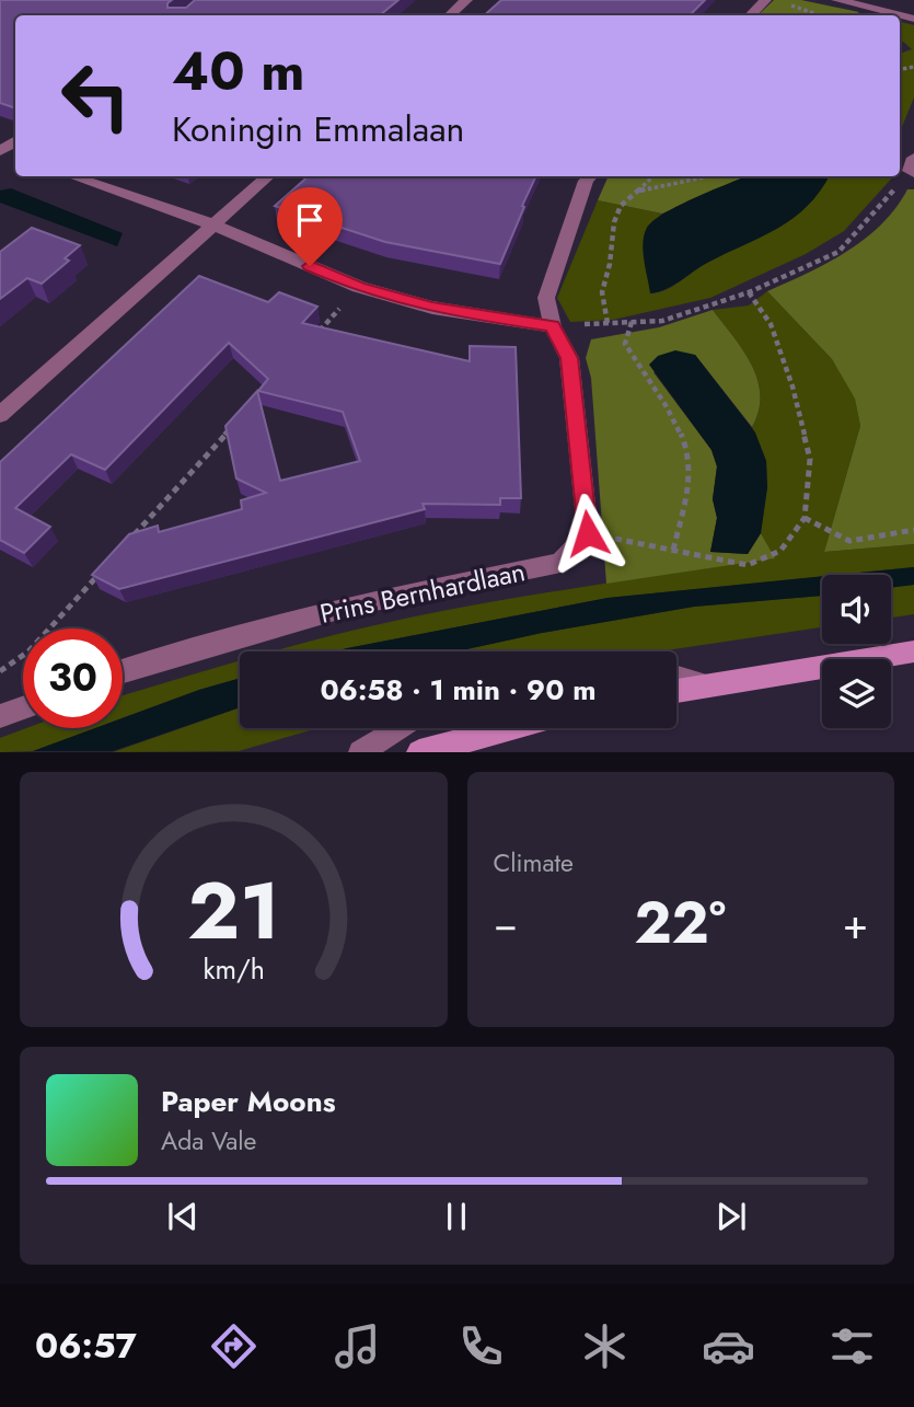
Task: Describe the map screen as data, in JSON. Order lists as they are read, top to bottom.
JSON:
{
  "streets": {
    "street": ["Prins Bernhardlaan"]
  },
  "page": {
    "turn": ["40 m", "Koningin Emmalaan"],
    "limit": "30",
    "trip": "06:58 · 1 min · 90 m",
    "tile": "Climate",
    "heat": ["−", "22°", "+"],
    "song": ["Paper Moons", "Ada Vale"],
    "tabs": "06:57",
    "gauge": ["21", "km/h"]
  }
}
